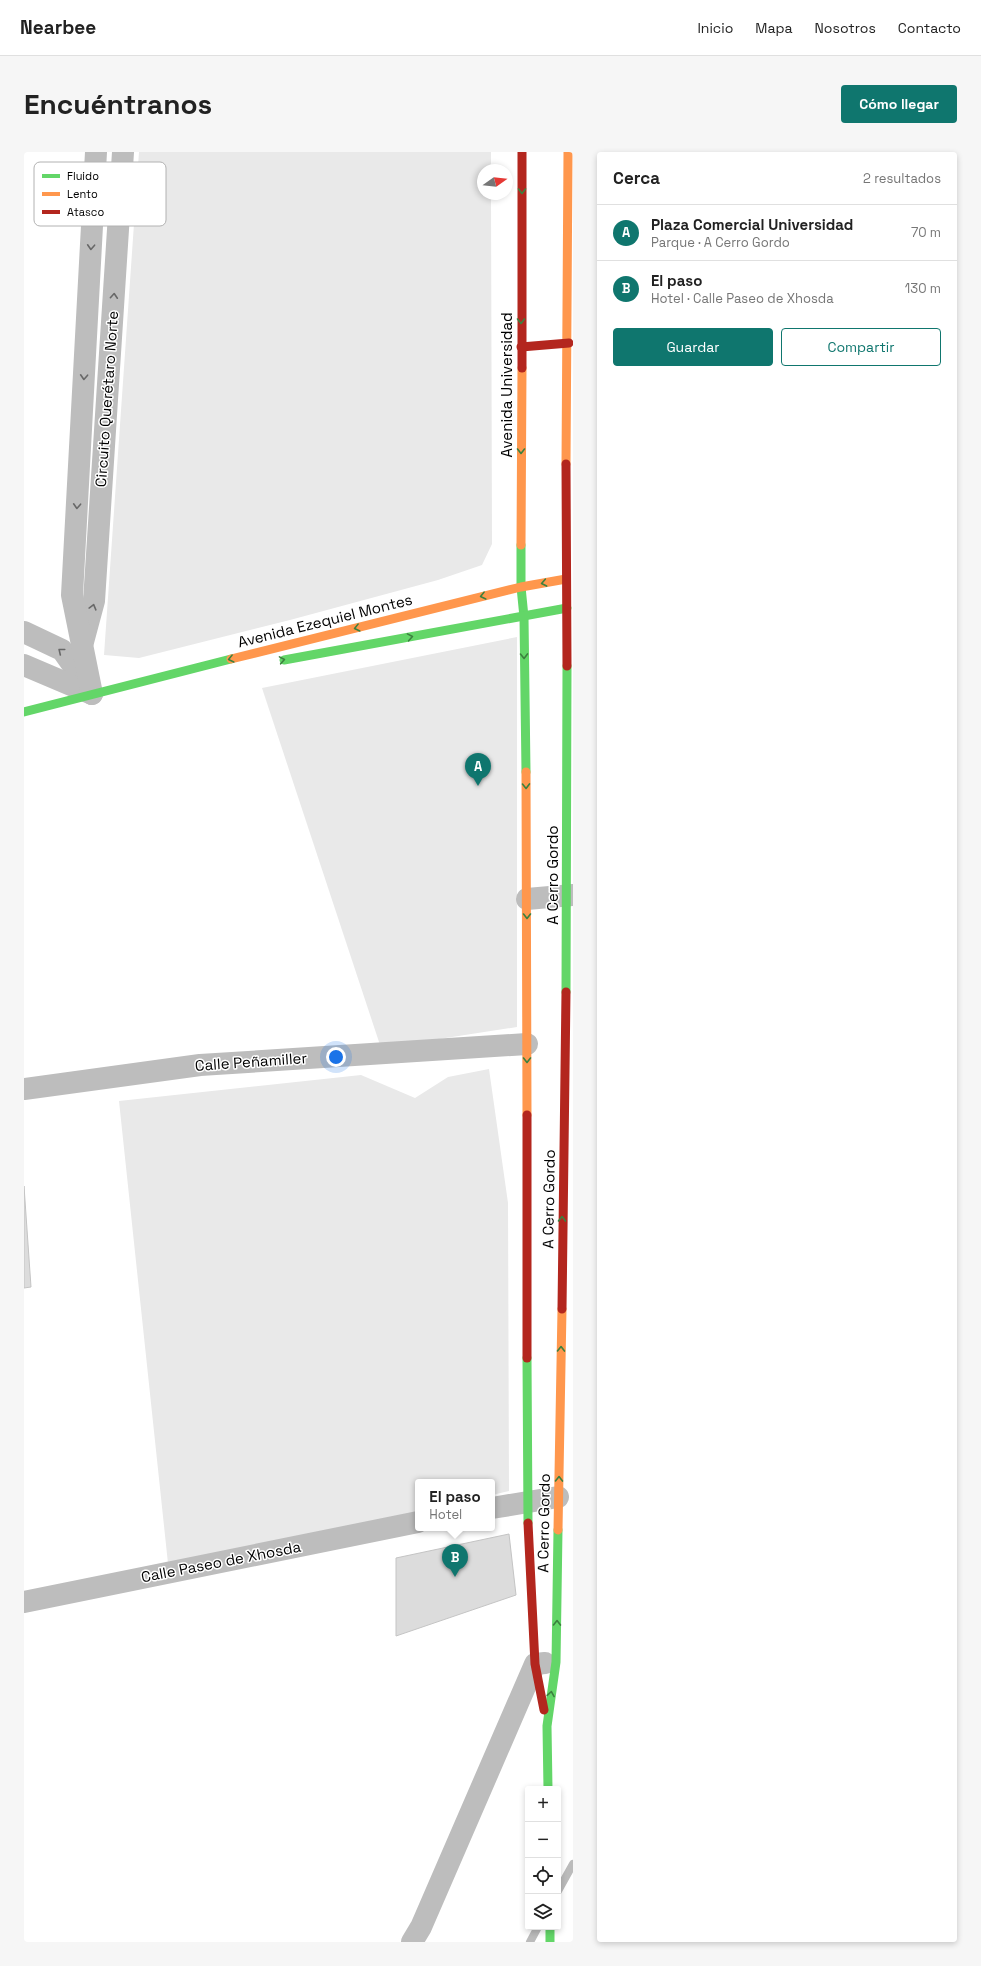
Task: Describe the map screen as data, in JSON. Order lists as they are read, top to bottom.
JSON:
{
  "streets": {
    "main road": ["Avenida Universidad", "Avenida Ezequiel Montes", "A Cerro Gordo"],
    "street": ["Circuito Querétaro Norte", "Calle Peñamiller", "Calle Paseo de Xhosda"]
  },
  "crossings": [
    ["Avenida Universidad", "Avenida Ezequiel Montes"],
    ["Avenida Universidad", "A Cerro Gordo"],
    ["Circuito Querétaro Norte", "Avenida Ezequiel Montes"],
    ["Avenida Ezequiel Montes", "A Cerro Gordo"],
    ["A Cerro Gordo", "Calle Peñamiller"]
  ],
  "legend": ["Fluido", "Lento", "Atasco"],
  "north": "right",
  "page": {
    "header": "Nearbee",
    "nav": [
      "Inicio",
      "Mapa",
      "Nosotros",
      "Contacto"
    ],
    "buttons": [
      "Cómo llegar",
      ["Guardar", "Compartir"]
    ],
    "title": "Encuéntranos",
    "heading": ["Cerca", "2 resultados"],
    "list": [
      {
        "mark": "A",
        "name": "Plaza Comercial Universidad",
        "note": "Parque · A Cerro Gordo",
        "value": "70 m"
      },
      {
        "mark": "B",
        "name": "El paso",
        "note": "Hotel · Calle Paseo de Xhosda",
        "value": "130 m"
      }
    ],
    "pins": ["A", "B"],
    "popup": ["El paso", "Hotel"],
    "map_buttons": ["+", "−"]
  }
}
